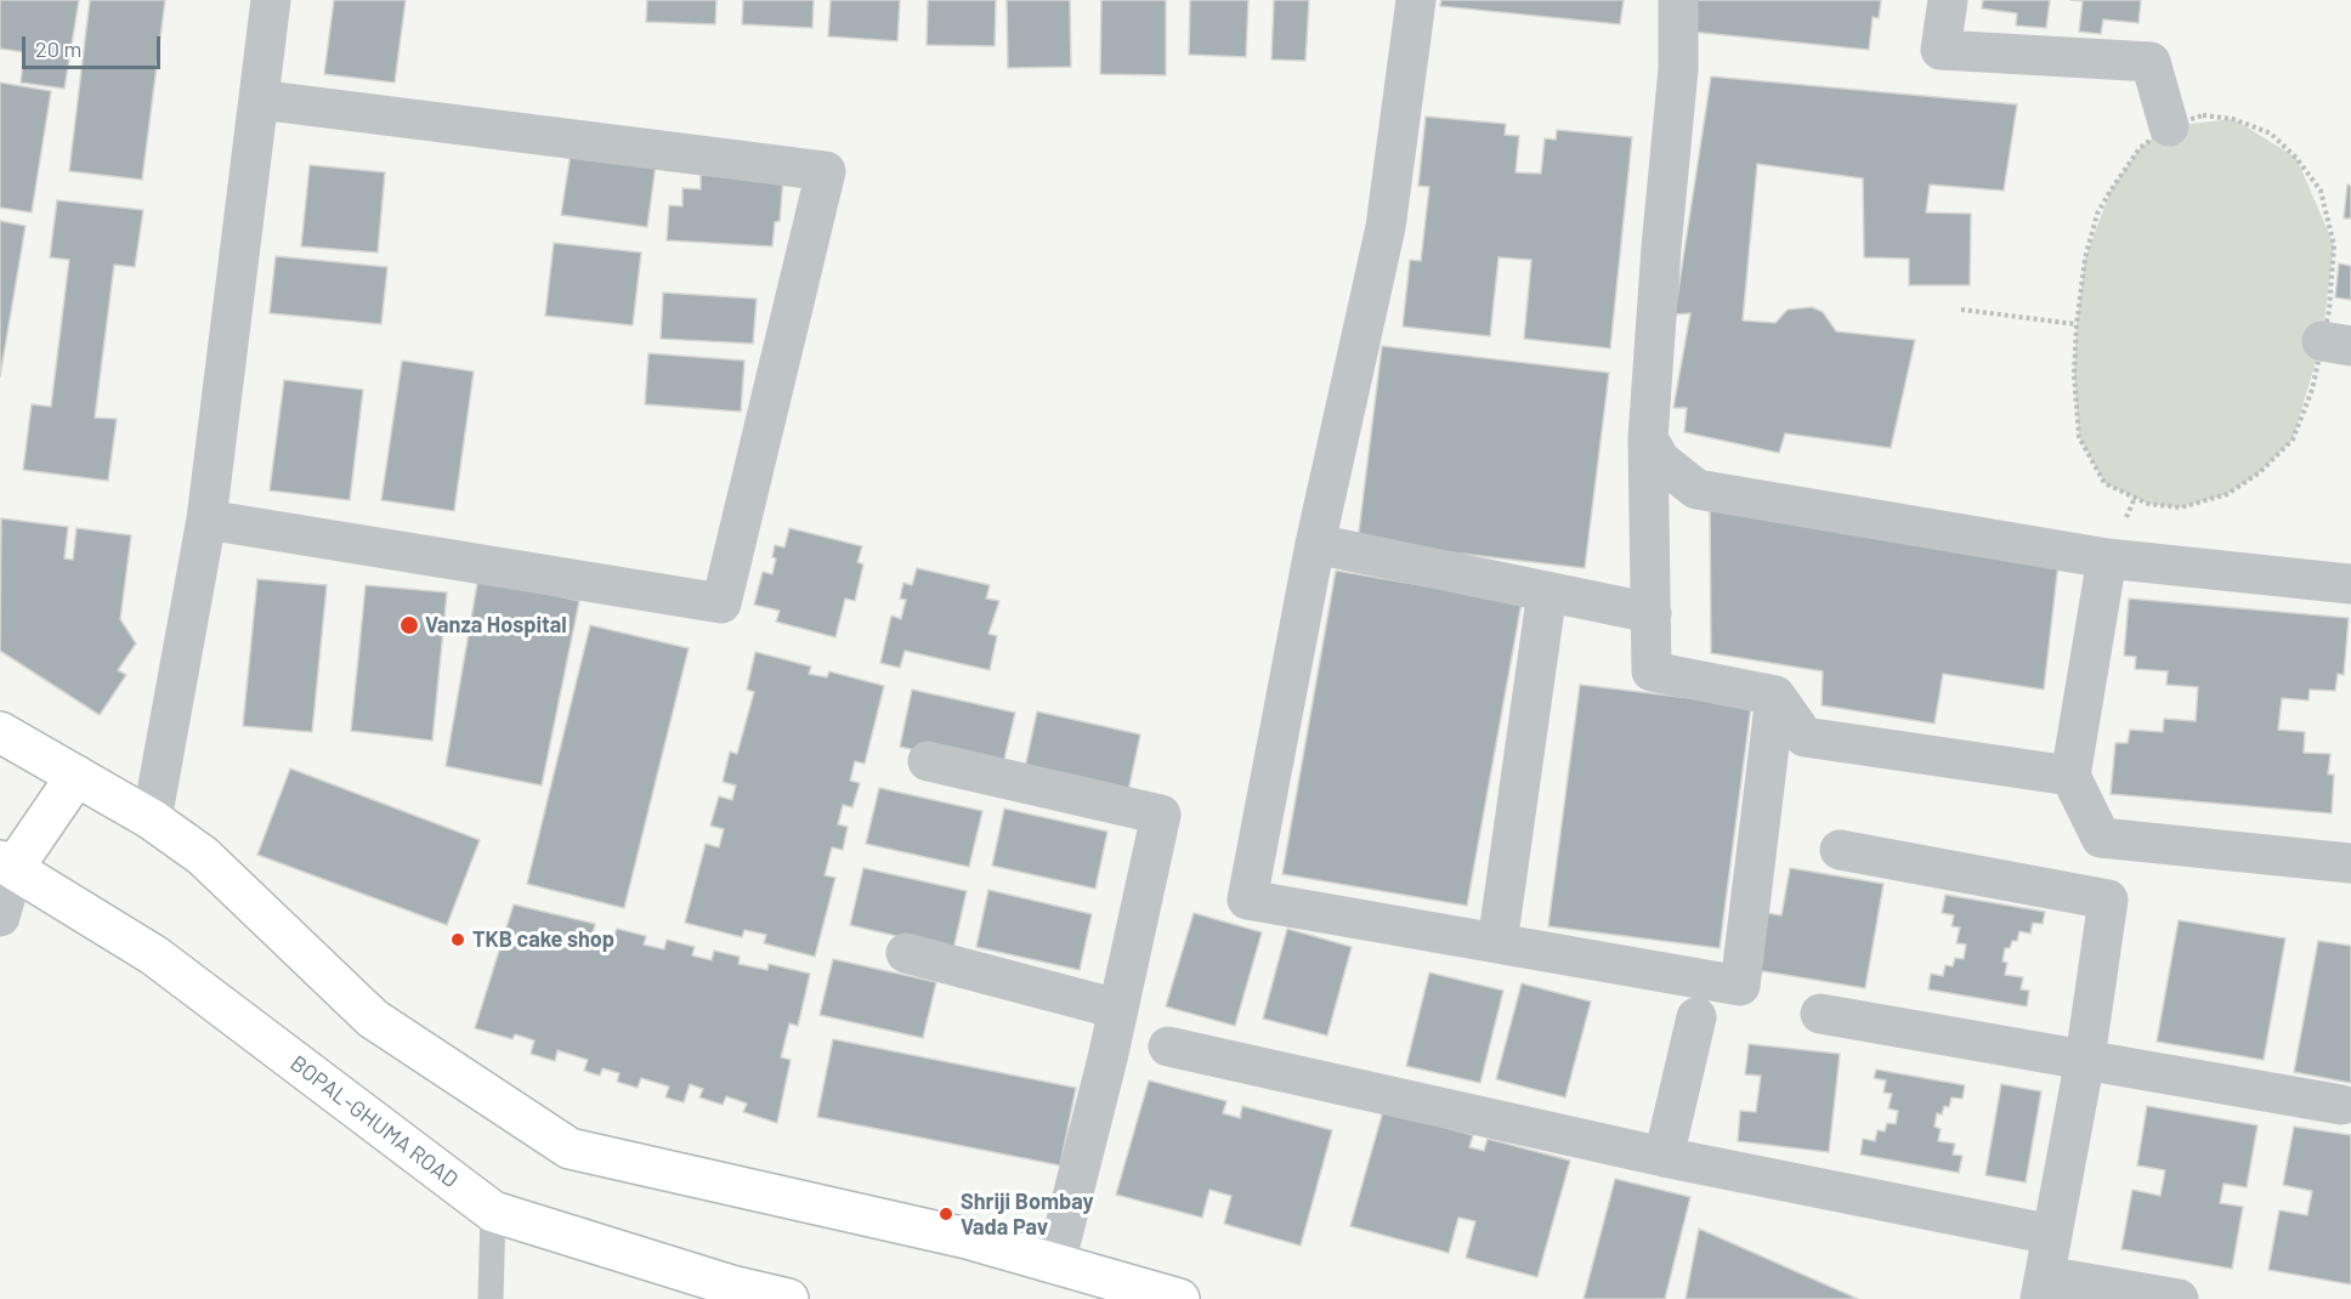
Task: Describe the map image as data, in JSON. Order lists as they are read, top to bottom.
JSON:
{
  "streets": {
    "street": ["BOPAL-GHUMA ROAD"]
  },
  "places": ["Vanza Hospital", "TKB cake shop", "Shriji Bombay Vada Pav"],
  "scale_bar": "20 m"
}
